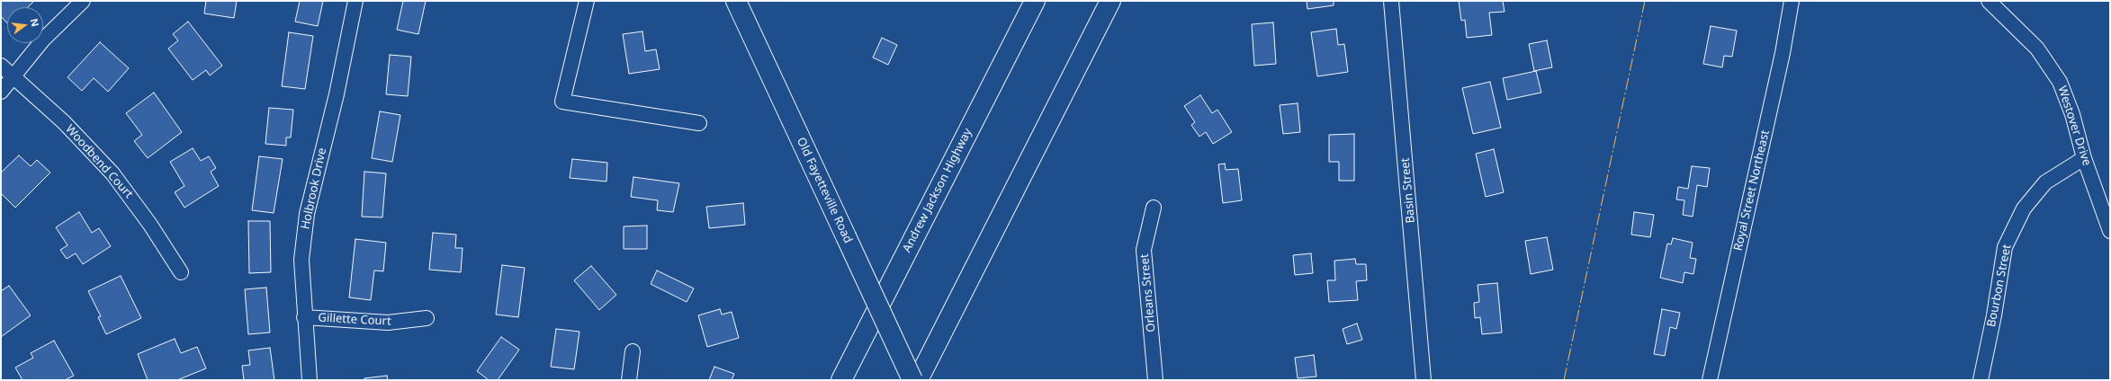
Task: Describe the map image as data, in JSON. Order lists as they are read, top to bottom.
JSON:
{
  "streets": {
    "main road": ["Old Fayetteville Road", "Andrew Jackson Highway"],
    "street": [
      "Westover Drive",
      "Woodbend Court",
      "Holbrook Drive",
      "Basin Street",
      "Royal Street Northeast",
      "Bourbon Street",
      "Orleans Street",
      "Gillette Court"
    ]
  },
  "crossings": [
    ["Westover Drive", "Bourbon Street"],
    ["Holbrook Drive", "Gillette Court"]
  ],
  "north": "right"
}
